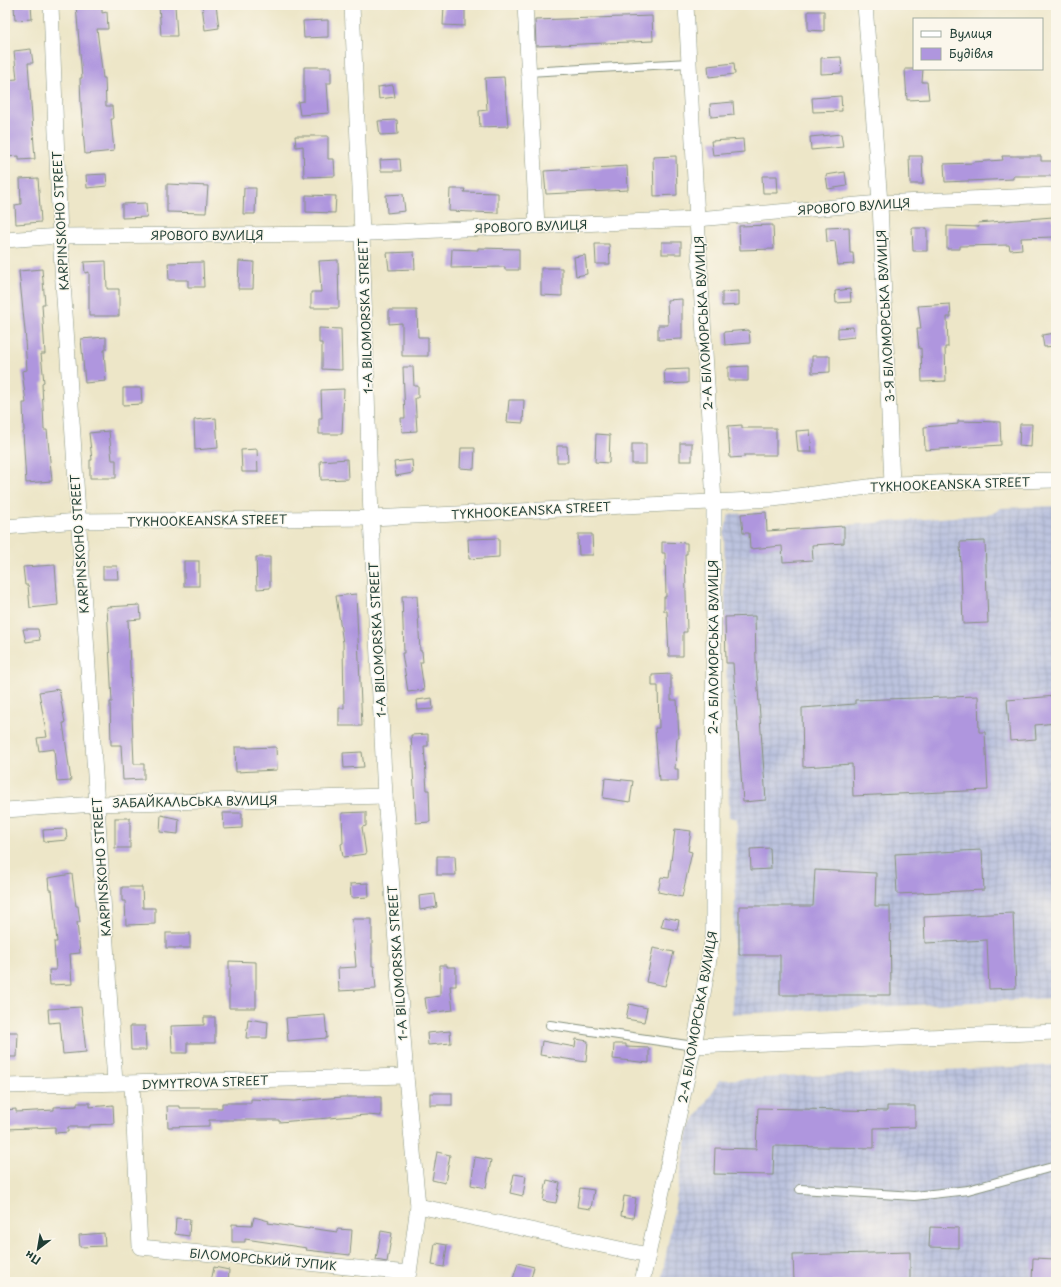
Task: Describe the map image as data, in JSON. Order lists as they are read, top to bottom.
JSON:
{
  "streets": {
    "street": [
      "ЯРОВОГО ВУЛИЦЯ",
      "KARPINSKOHO STREET",
      "1-A BILOMORSKA STREET",
      "3-Я БІЛОМОРСЬКА ВУЛИЦЯ",
      "2-А БІЛОМОРСЬКА ВУЛИЦЯ",
      "TYKHOOKEANSKA STREET",
      "ЗАБАЙКАЛЬСЬКА ВУЛИЦЯ",
      "DYMYTROVA STREET",
      "БІЛОМОРСЬКИЙ ТУПИК"
    ]
  },
  "crossings": [
    ["ЯРОВОГО ВУЛИЦЯ", "KARPINSKOHO STREET"],
    ["ЯРОВОГО ВУЛИЦЯ", "1-A BILOMORSKA STREET"],
    ["ЯРОВОГО ВУЛИЦЯ", "3-Я БІЛОМОРСЬКА ВУЛИЦЯ"],
    ["ЯРОВОГО ВУЛИЦЯ", "2-А БІЛОМОРСЬКА ВУЛИЦЯ"],
    ["KARPINSKOHO STREET", "TYKHOOKEANSKA STREET"],
    ["KARPINSKOHO STREET", "ЗАБАЙКАЛЬСЬКА ВУЛИЦЯ"],
    ["KARPINSKOHO STREET", "DYMYTROVA STREET"],
    ["1-A BILOMORSKA STREET", "TYKHOOKEANSKA STREET"],
    ["1-A BILOMORSKA STREET", "ЗАБАЙКАЛЬСЬКА ВУЛИЦЯ"],
    ["1-A BILOMORSKA STREET", "DYMYTROVA STREET"],
    ["1-A BILOMORSKA STREET", "БІЛОМОРСЬКИЙ ТУПИК"],
    ["3-Я БІЛОМОРСЬКА ВУЛИЦЯ", "TYKHOOKEANSKA STREET"],
    ["2-А БІЛОМОРСЬКА ВУЛИЦЯ", "TYKHOOKEANSKA STREET"],
    ["DYMYTROVA STREET", "БІЛОМОРСЬКИЙ ТУПИК"]
  ],
  "legend": ["Вулиця", "Будівля"],
  "north": "bottom left"
}
